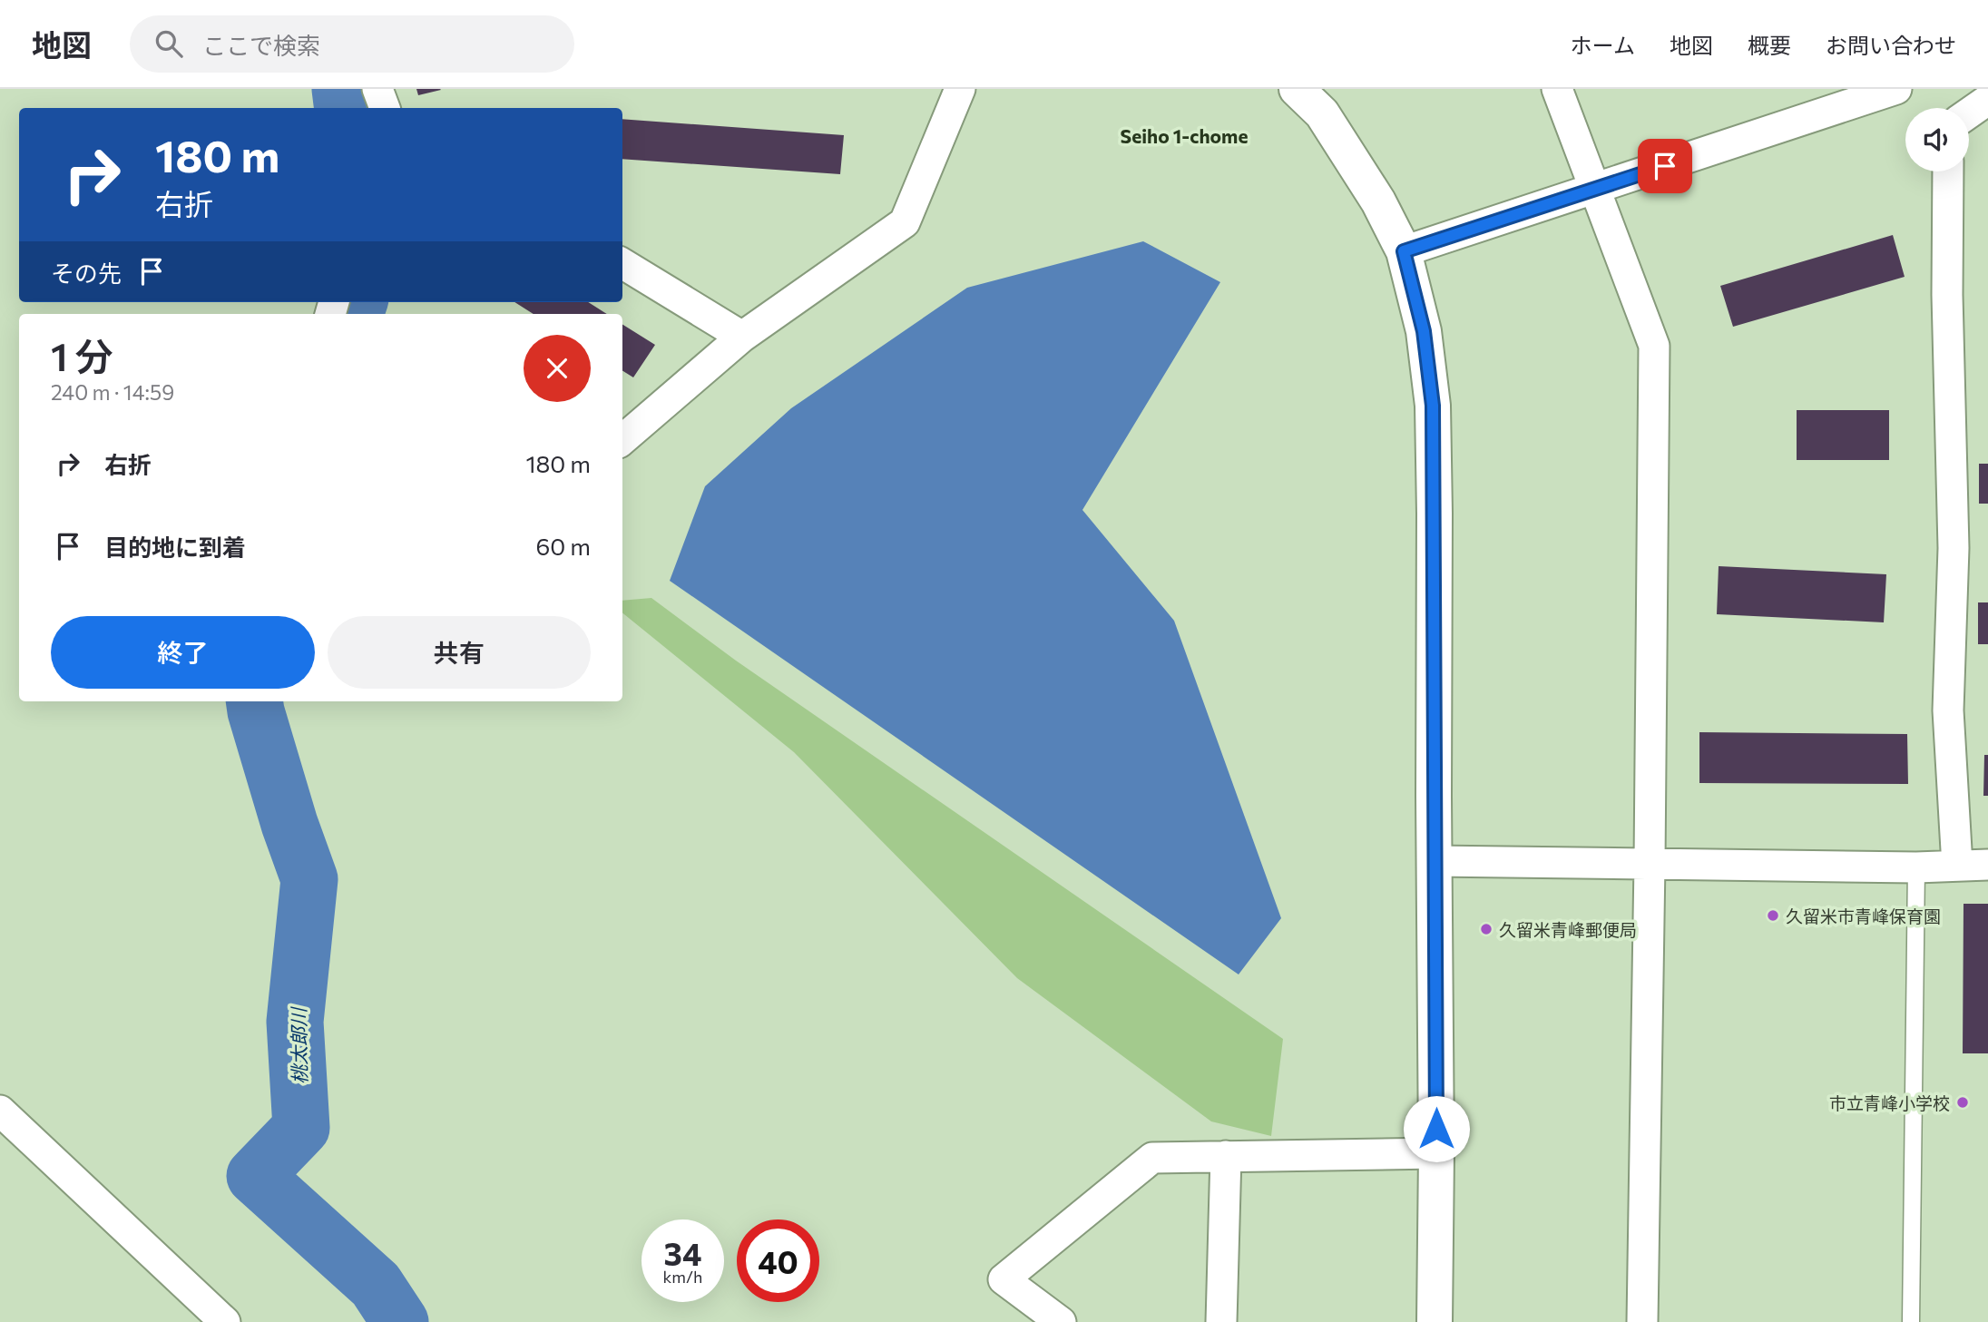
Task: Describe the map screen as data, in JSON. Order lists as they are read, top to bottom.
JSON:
{
  "districts": ["Seiho 1-chome"],
  "water": ["桃太郎川"],
  "places": ["久留米市青峰保育園", "久留米青峰郵便局", "市立青峰小学校"],
  "page": {
    "header": "地図",
    "search": "ここで検索",
    "nav": [
      "ホーム",
      "地図",
      "概要",
      "お問い合わせ"
    ],
    "turn": ["180 m", "右折"],
    "then": "その先",
    "heading": ["1 分", "240 m · 14:59"],
    "list": [
      {
        "name": "右折",
        "value": "180 m"
      },
      {
        "name": "目的地に到着",
        "value": "60 m"
      }
    ],
    "buttons": ["終了", "共有"],
    "speed": "34 km/h",
    "limit": "40"
  }
}
